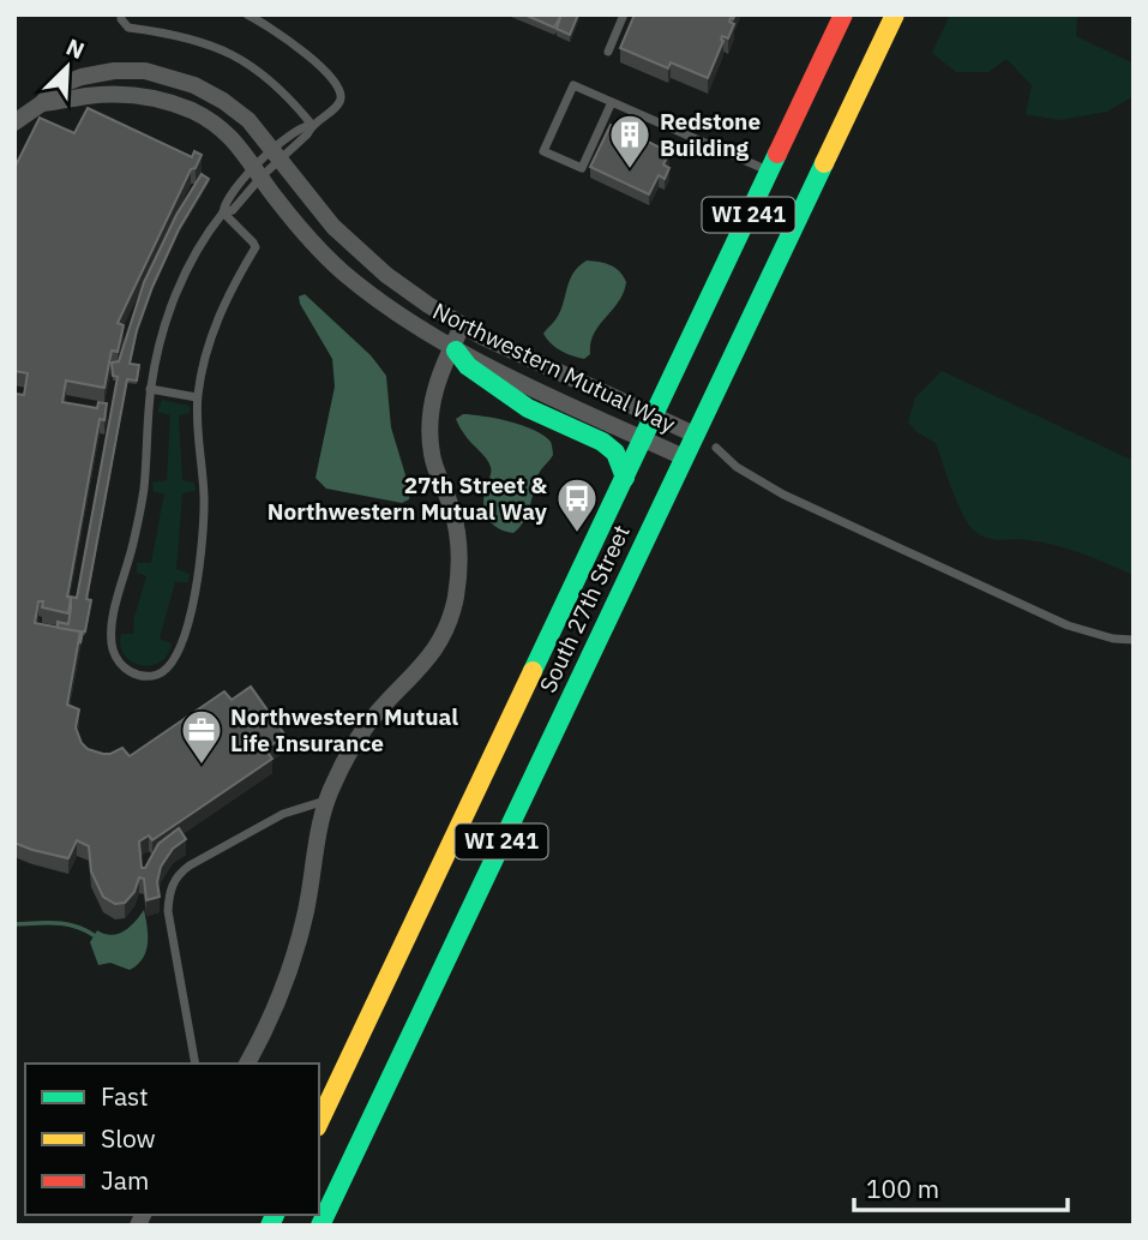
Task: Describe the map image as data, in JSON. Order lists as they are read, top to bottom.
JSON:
{
  "streets": {
    "main road": ["WI 241", "South 27th Street"],
    "street": ["Northwestern Mutual Way"]
  },
  "crossings": [
    ["Northwestern Mutual Way", "South 27th Street"]
  ],
  "places": {
    "building": ["Redstone Building"],
    "bus stop": ["27th Street & Northwestern Mutual Way"],
    "office": ["Northwestern Mutual Life Insurance"]
  },
  "legend": ["Fast", "Slow", "Jam"],
  "scale_bar": "100 m",
  "north": "top right"
}
